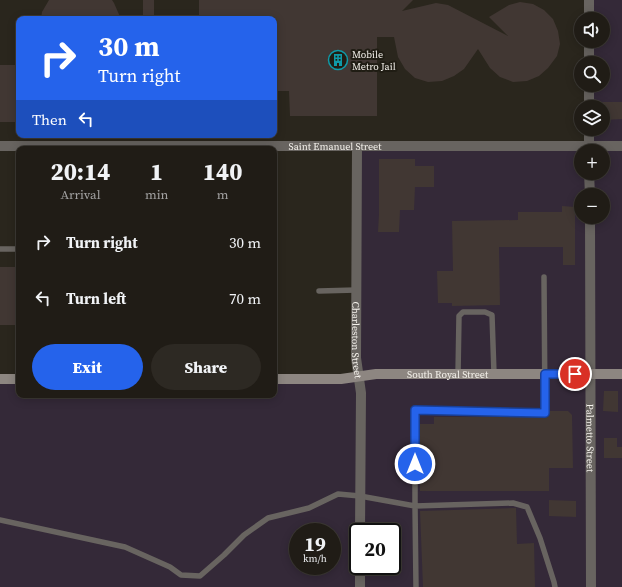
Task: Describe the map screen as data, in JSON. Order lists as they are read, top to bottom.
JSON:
{
  "streets": {
    "street": [
      "Saint Emanuel Street",
      "Charleston Street",
      "South Royal Street",
      "Palmetto Street"
    ]
  },
  "crossings": [
    ["Saint Emanuel Street", "Charleston Street"],
    ["Charleston Street", "South Royal Street"],
    ["South Royal Street", "Palmetto Street"]
  ],
  "places": {
    "building": ["Mobile Metro Jail"]
  },
  "page": {
    "map_buttons": ["+", "−"],
    "turn": ["30 m", "Turn right"],
    "then": "Then",
    "eta": [
      "20:14",
      "Arrival",
      "1",
      "min",
      "140",
      "m"
    ],
    "list": [
      {
        "name": "Turn right",
        "value": "30 m"
      },
      {
        "name": "Turn left",
        "value": "70 m"
      }
    ],
    "buttons": ["Exit", "Share"],
    "speed": "19 km/h",
    "limit": "20"
  }
}
